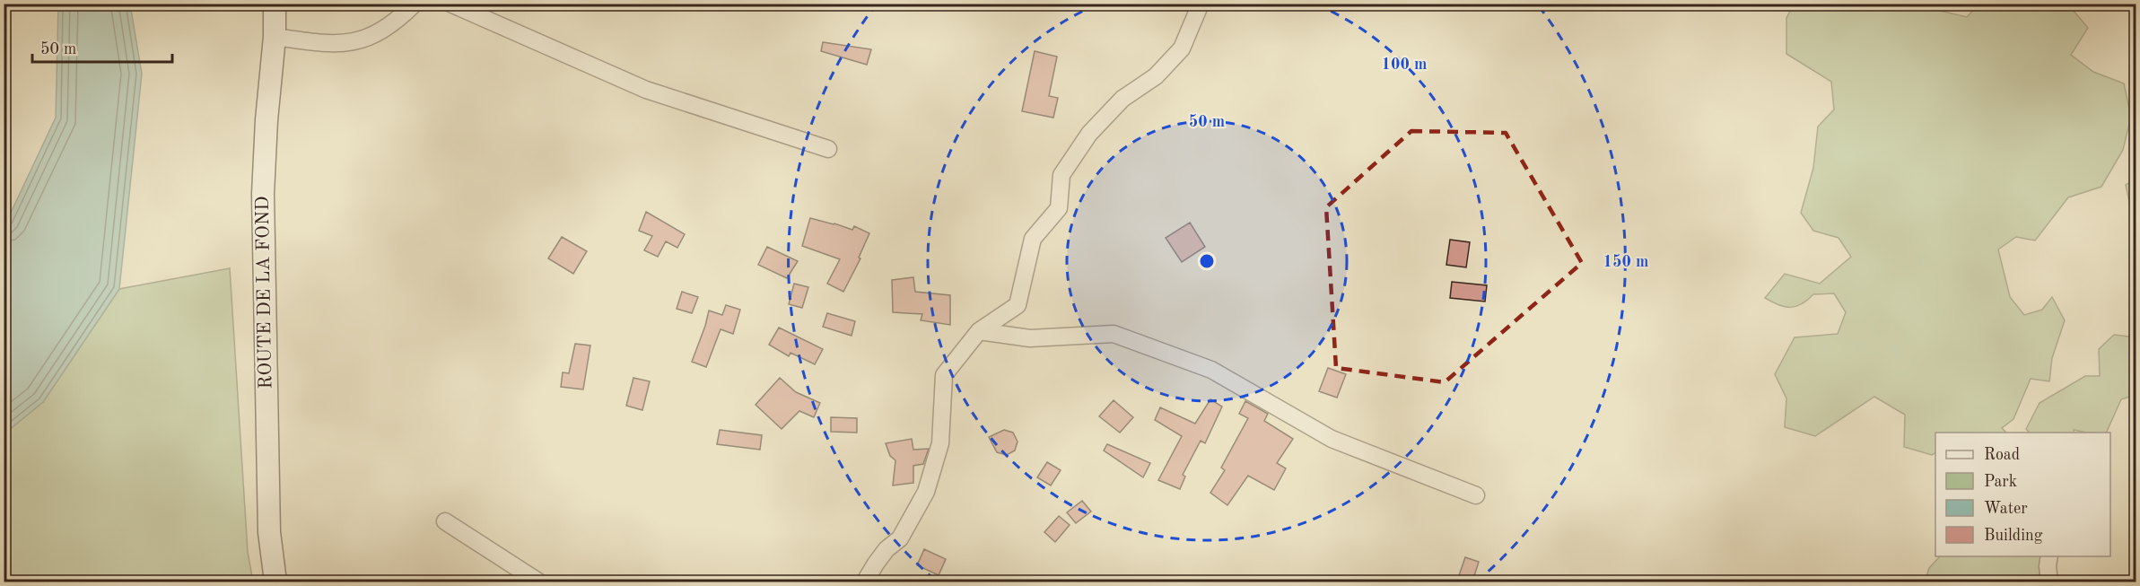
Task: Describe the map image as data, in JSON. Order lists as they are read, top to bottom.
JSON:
{
  "streets": {
    "street": ["ROUTE DE LA FOND"]
  },
  "legend": [
    "Road",
    "Park",
    "Water",
    "Building"
  ],
  "scale_bar": "50 m",
  "rings": ["100 m", "50 m", "150 m"]
}
